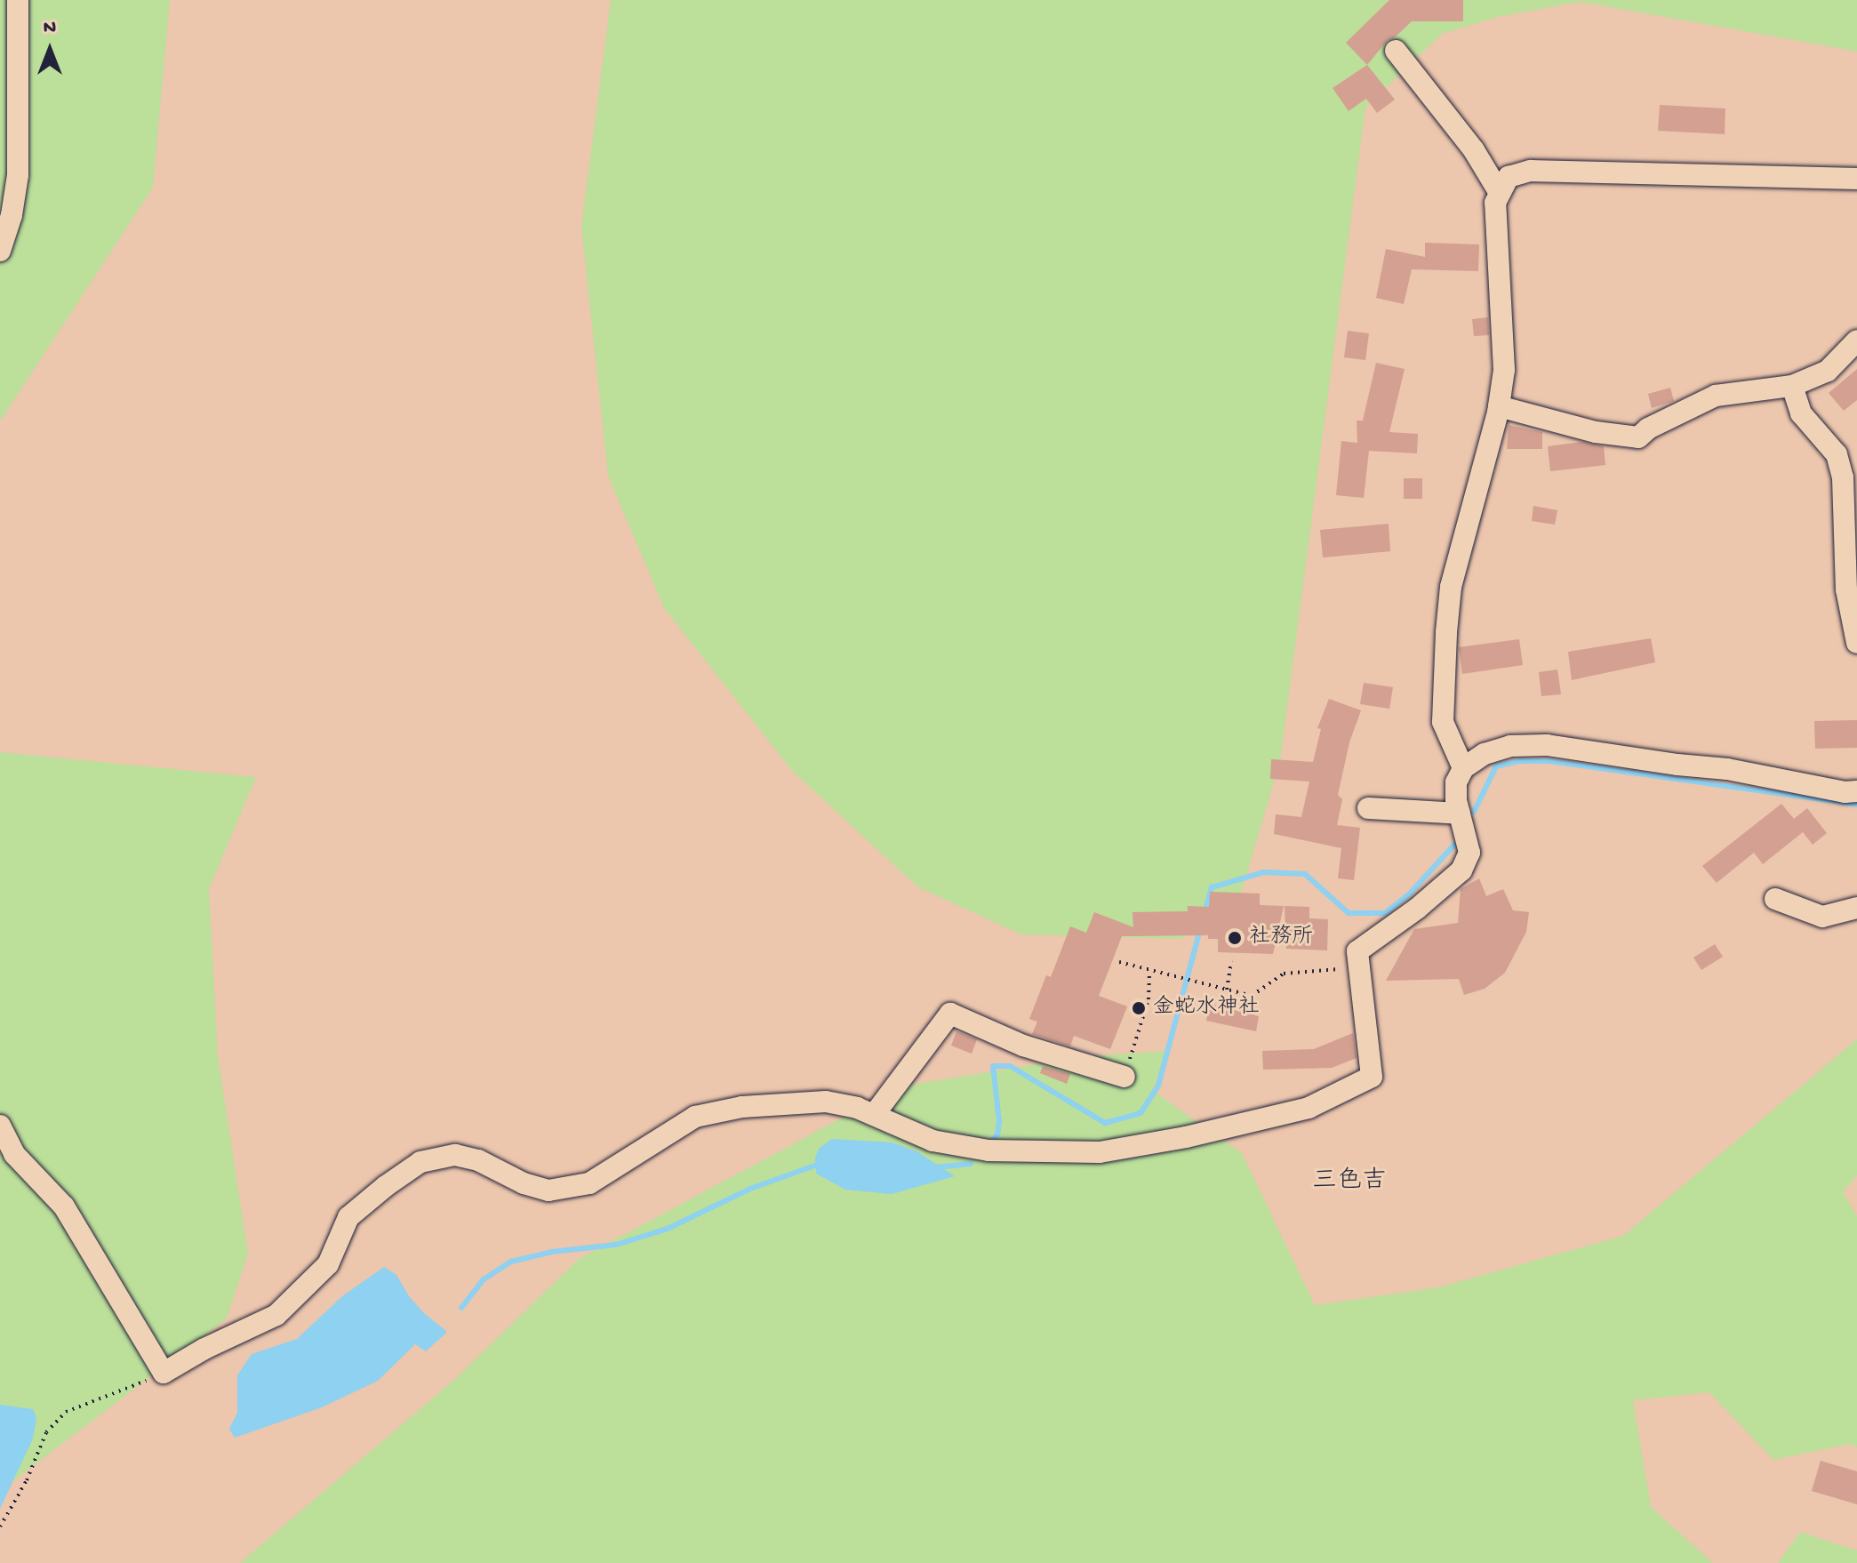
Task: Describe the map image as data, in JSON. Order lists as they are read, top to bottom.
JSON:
{
  "districts": ["三色吉"],
  "places": ["社務所", "金蛇水神社"],
  "north": "top"
}
